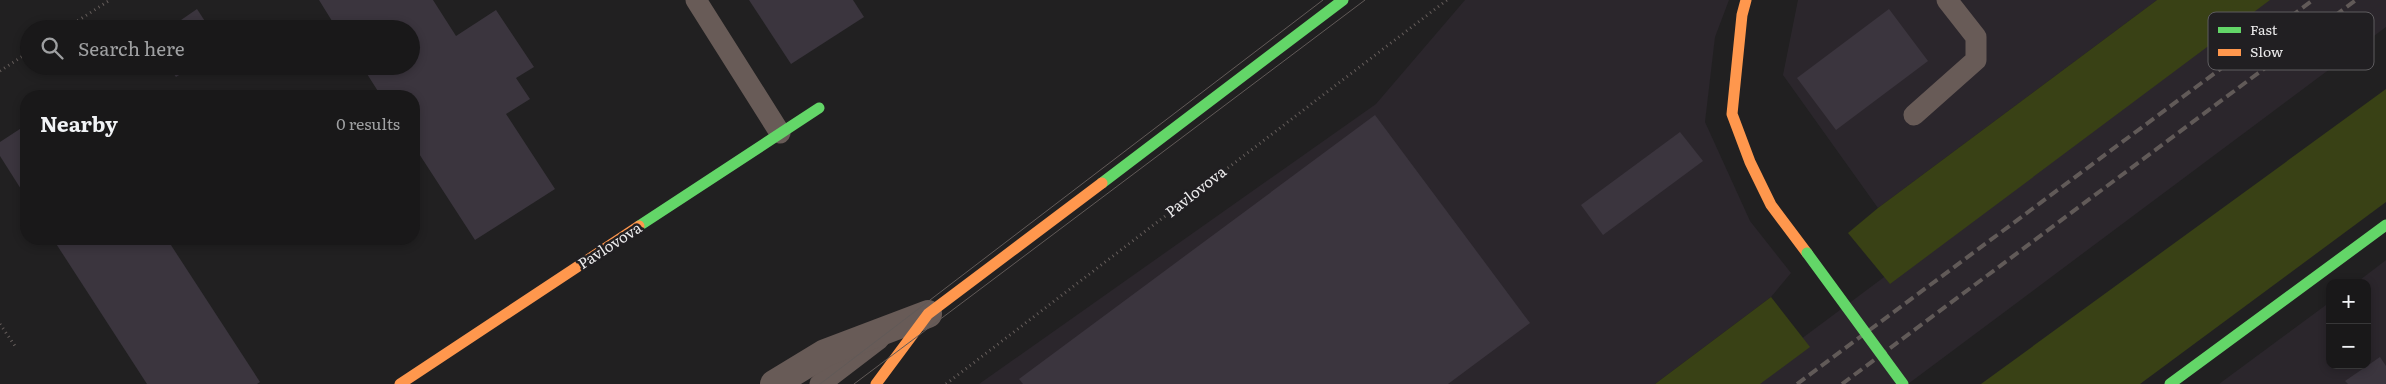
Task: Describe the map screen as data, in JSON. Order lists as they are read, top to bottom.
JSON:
{
  "streets": {
    "street": ["Pavlovova"]
  },
  "legend": ["Fast", "Slow"],
  "page": {
    "search": "Search here",
    "heading": ["Nearby", "0 results"],
    "map_buttons": ["+", "−"]
  }
}
